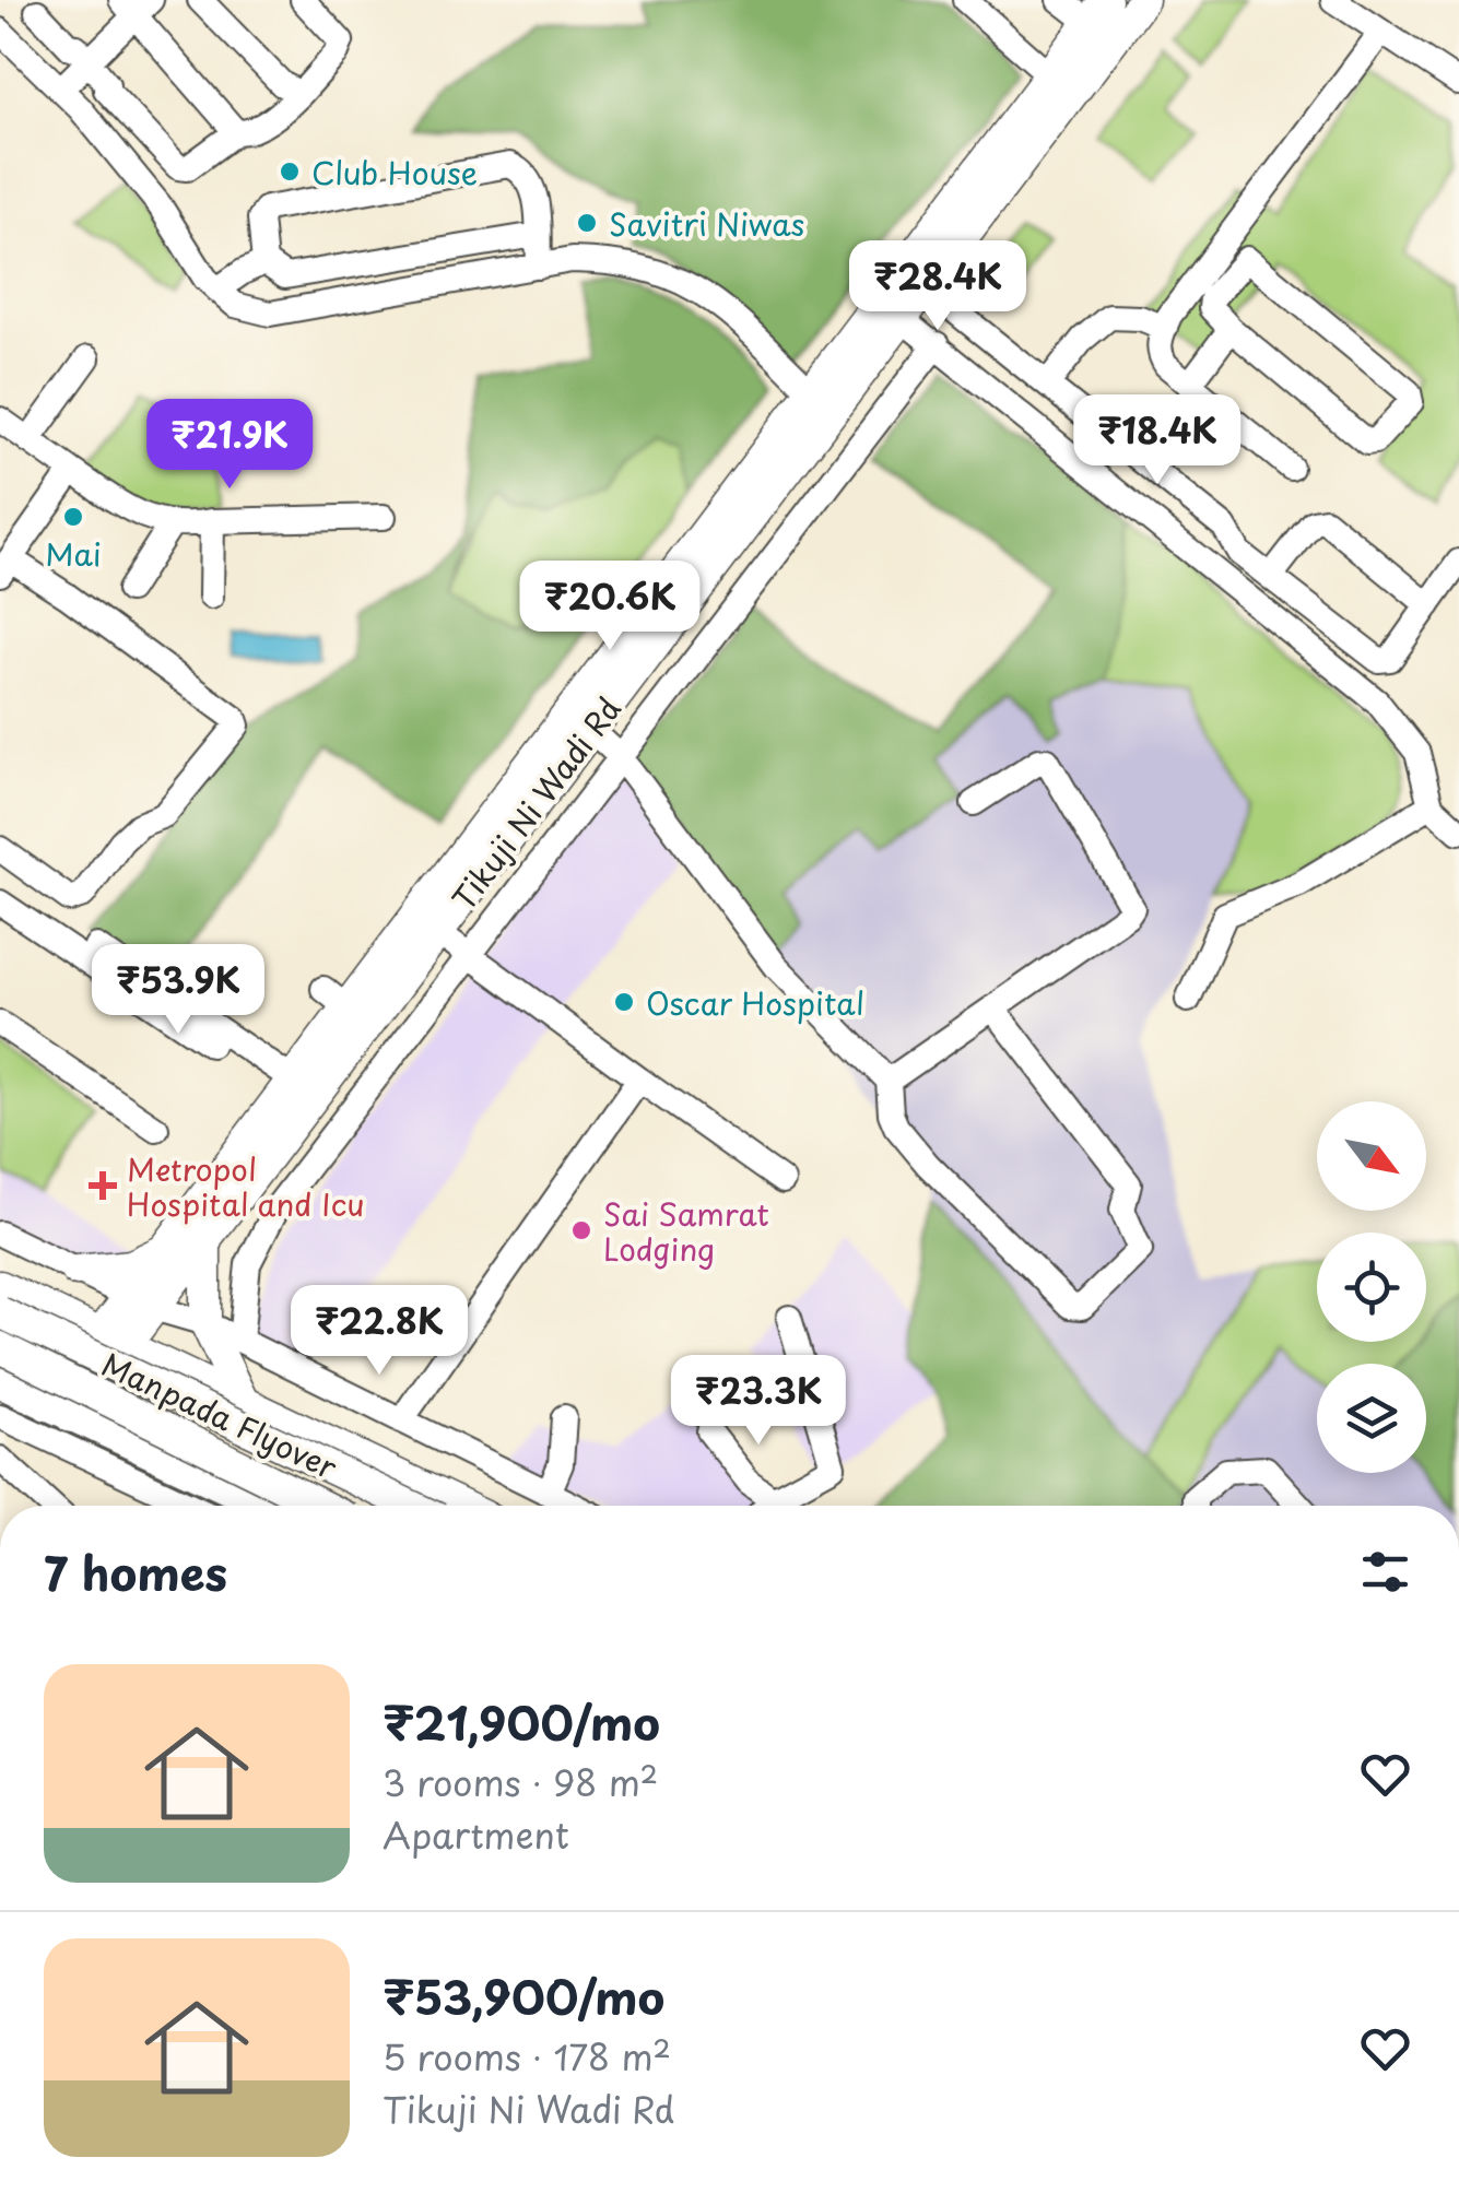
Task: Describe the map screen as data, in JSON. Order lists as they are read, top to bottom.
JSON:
{
  "streets": {
    "main road": ["Tikuji Ni Wadi Rd", "Manpada Flyover"]
  },
  "places": {
    "other": [
      "Club House",
      "Savitri Niwas",
      "Mai",
      "Oscar Hospital",
      "Sai Samrat Lodging"
    ],
    "health": ["Metropol Hospital and Icu"]
  },
  "north": "bottom right",
  "page": {
    "price": [
      "₹28.4K",
      "₹18.4K",
      "₹21.9K",
      "₹20.6K",
      "₹53.9K",
      "₹22.8K",
      "₹23.3K"
    ],
    "heading": "7 homes",
    "list": [
      {
        "name": "₹21,900/mo",
        "note": "3 rooms · 98 m² · Apartment"
      },
      {
        "name": "₹53,900/mo",
        "note": "5 rooms · 178 m² · Tikuji Ni Wadi Rd"
      }
    ]
  }
}
